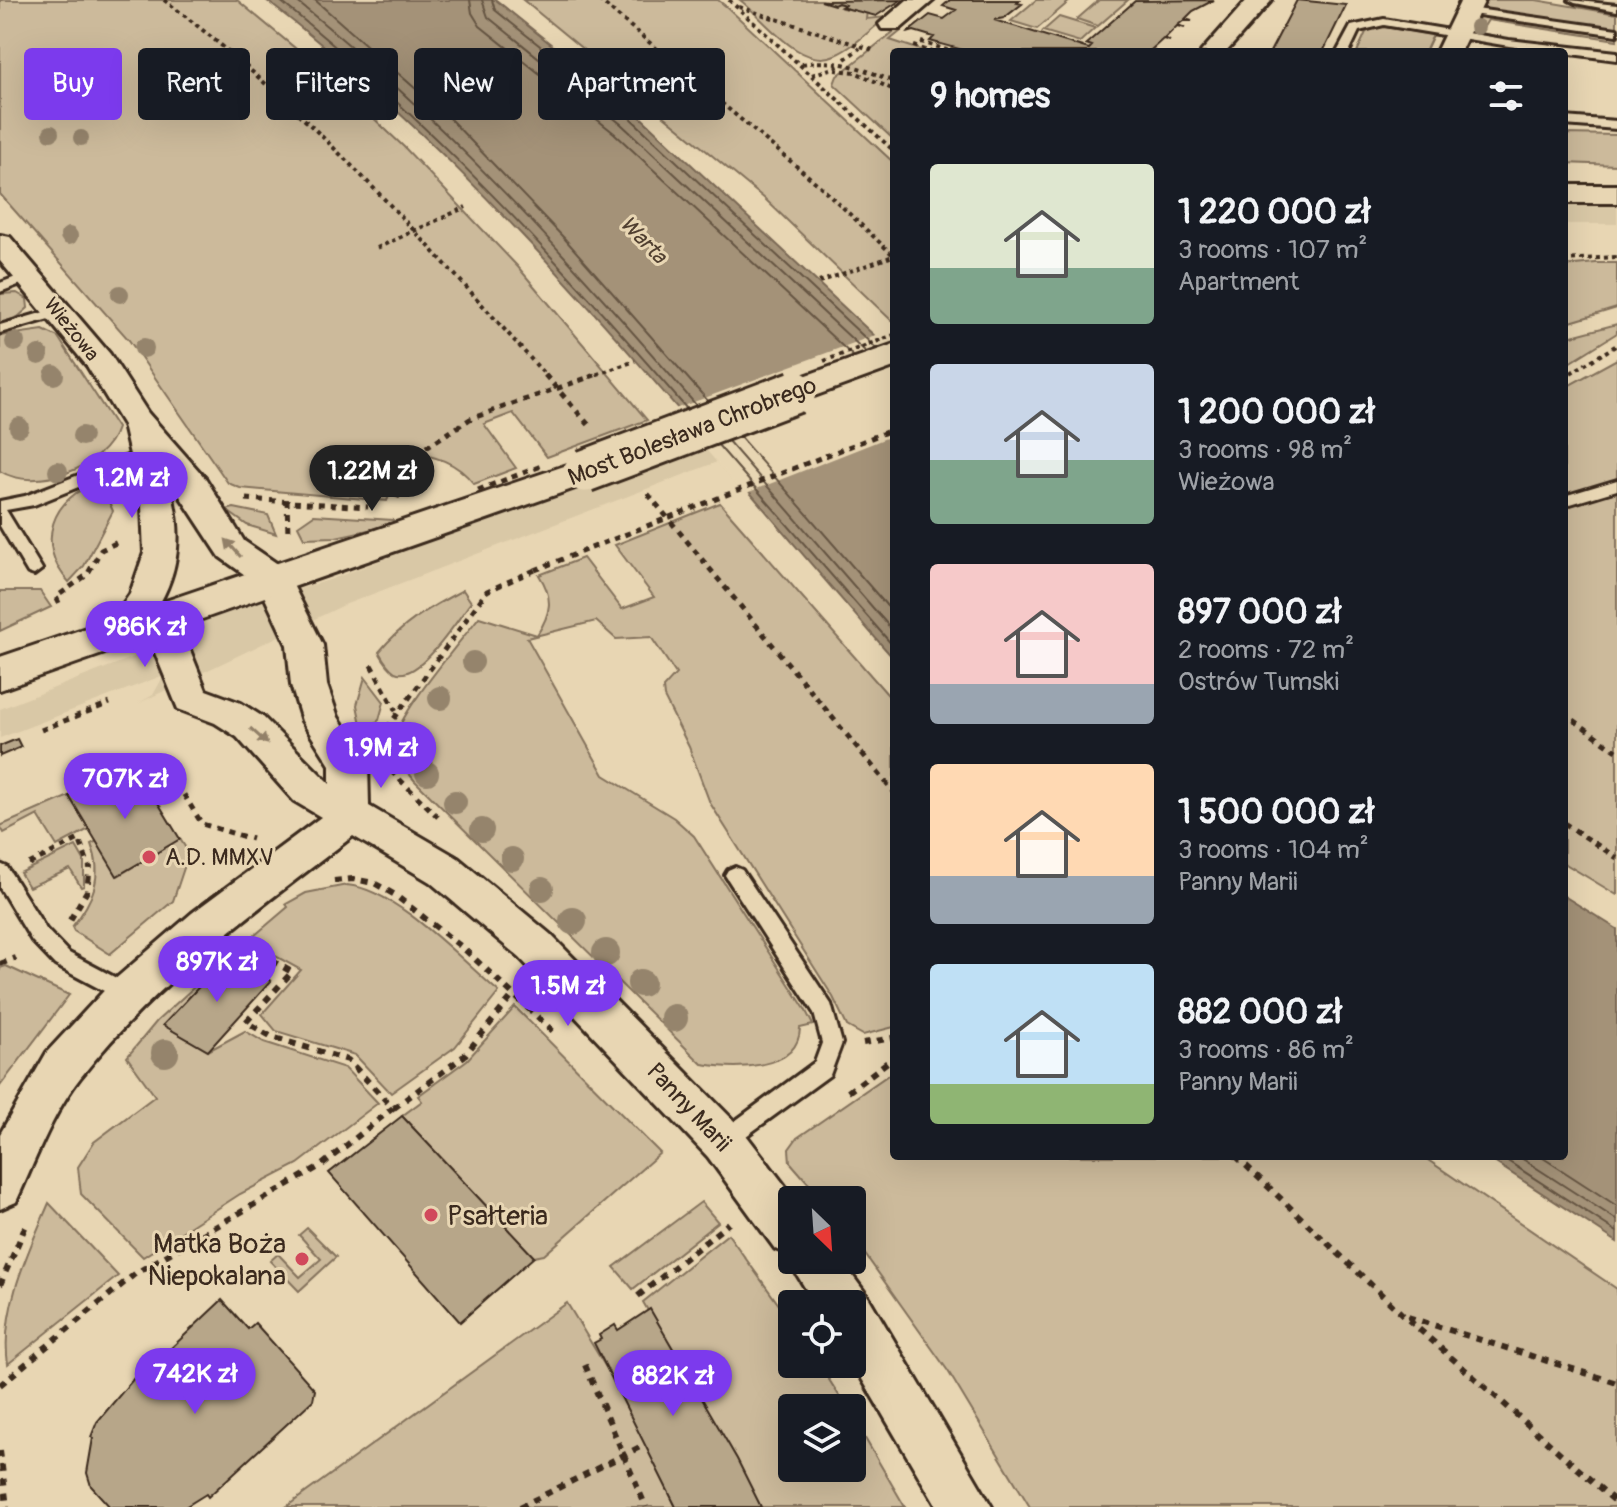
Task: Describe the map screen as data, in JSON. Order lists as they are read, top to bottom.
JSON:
{
  "streets": {
    "street": ["Wieżowa", "Most Bolesława Chrobrego", "Panny Marii"]
  },
  "crossings": [
    ["Wieżowa", "Most Bolesława Chrobrego"],
    ["Wieżowa", "Panny Marii"],
    ["Most Bolesława Chrobrego", "Panny Marii"]
  ],
  "water": ["Warta"],
  "places": ["A.D. MMXV", "Psałteria", "Matka Boża Niepokalana"],
  "north": "bottom right",
  "page": {
    "chip": [
      "Buy",
      "Rent",
      "Filters",
      "New",
      "Apartment"
    ],
    "heading": "9 homes",
    "list": [
      {
        "name": "1 220 000 zł",
        "note": "3 rooms · 107 m² · Apartment"
      },
      {
        "name": "1 200 000 zł",
        "note": "3 rooms · 98 m² · Wieżowa"
      },
      {
        "name": "897 000 zł",
        "note": "2 rooms · 72 m² · Ostrów Tumski"
      },
      {
        "name": "1 500 000 zł",
        "note": "3 rooms · 104 m² · Panny Marii"
      },
      {
        "name": "882 000 zł",
        "note": "3 rooms · 86 m² · Panny Marii"
      }
    ],
    "price": [
      "1.22M zł",
      "1.2M zł",
      "986K zł",
      "1.9M zł",
      "707K zł",
      "897K zł",
      "1.5M zł",
      "742K zł",
      "882K zł"
    ]
  }
}
